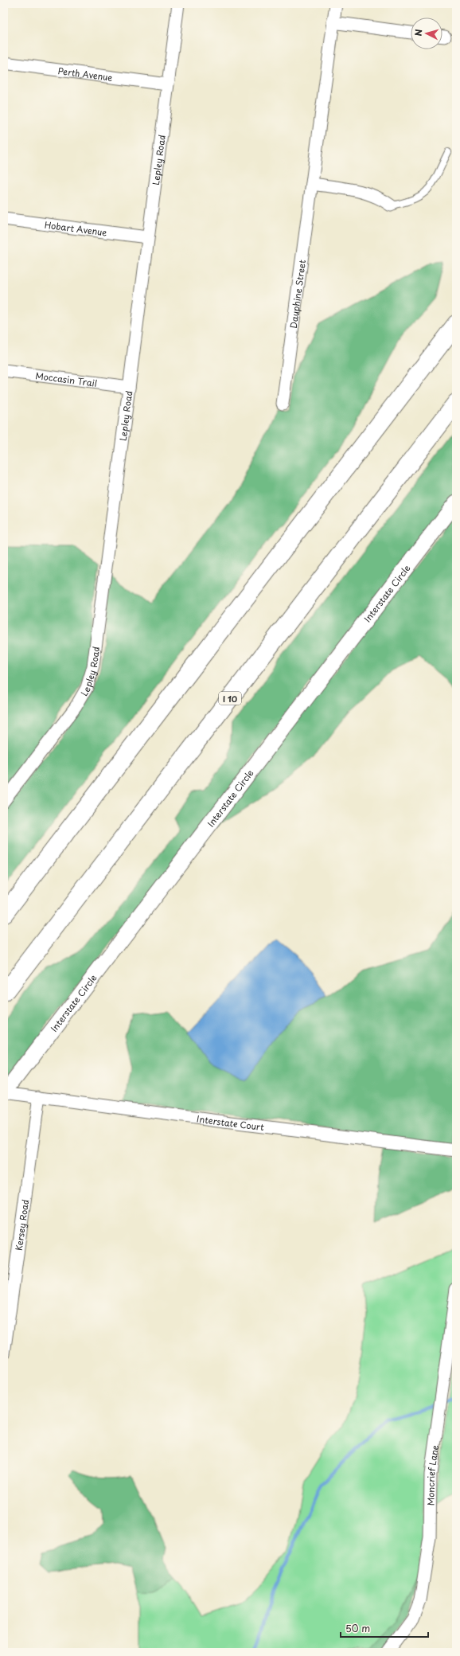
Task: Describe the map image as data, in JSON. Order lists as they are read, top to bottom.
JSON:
{
  "streets": {
    "highway": ["I 10"],
    "street": [
      "Perth Avenue",
      "Lepley Road",
      "Hobart Avenue",
      "Dauphine Street",
      "Moccasin Trail",
      "Interstate Circle",
      "Interstate Court",
      "Kersey Road",
      "Moncrief Lane"
    ]
  },
  "crossings": [
    ["Perth Avenue", "Lepley Road"],
    ["Lepley Road", "Hobart Avenue"],
    ["Lepley Road", "Moccasin Trail"],
    ["Interstate Circle", "Interstate Court"],
    ["Interstate Court", "Kersey Road"]
  ],
  "scale_bar": "50 m",
  "north": "left"
}
